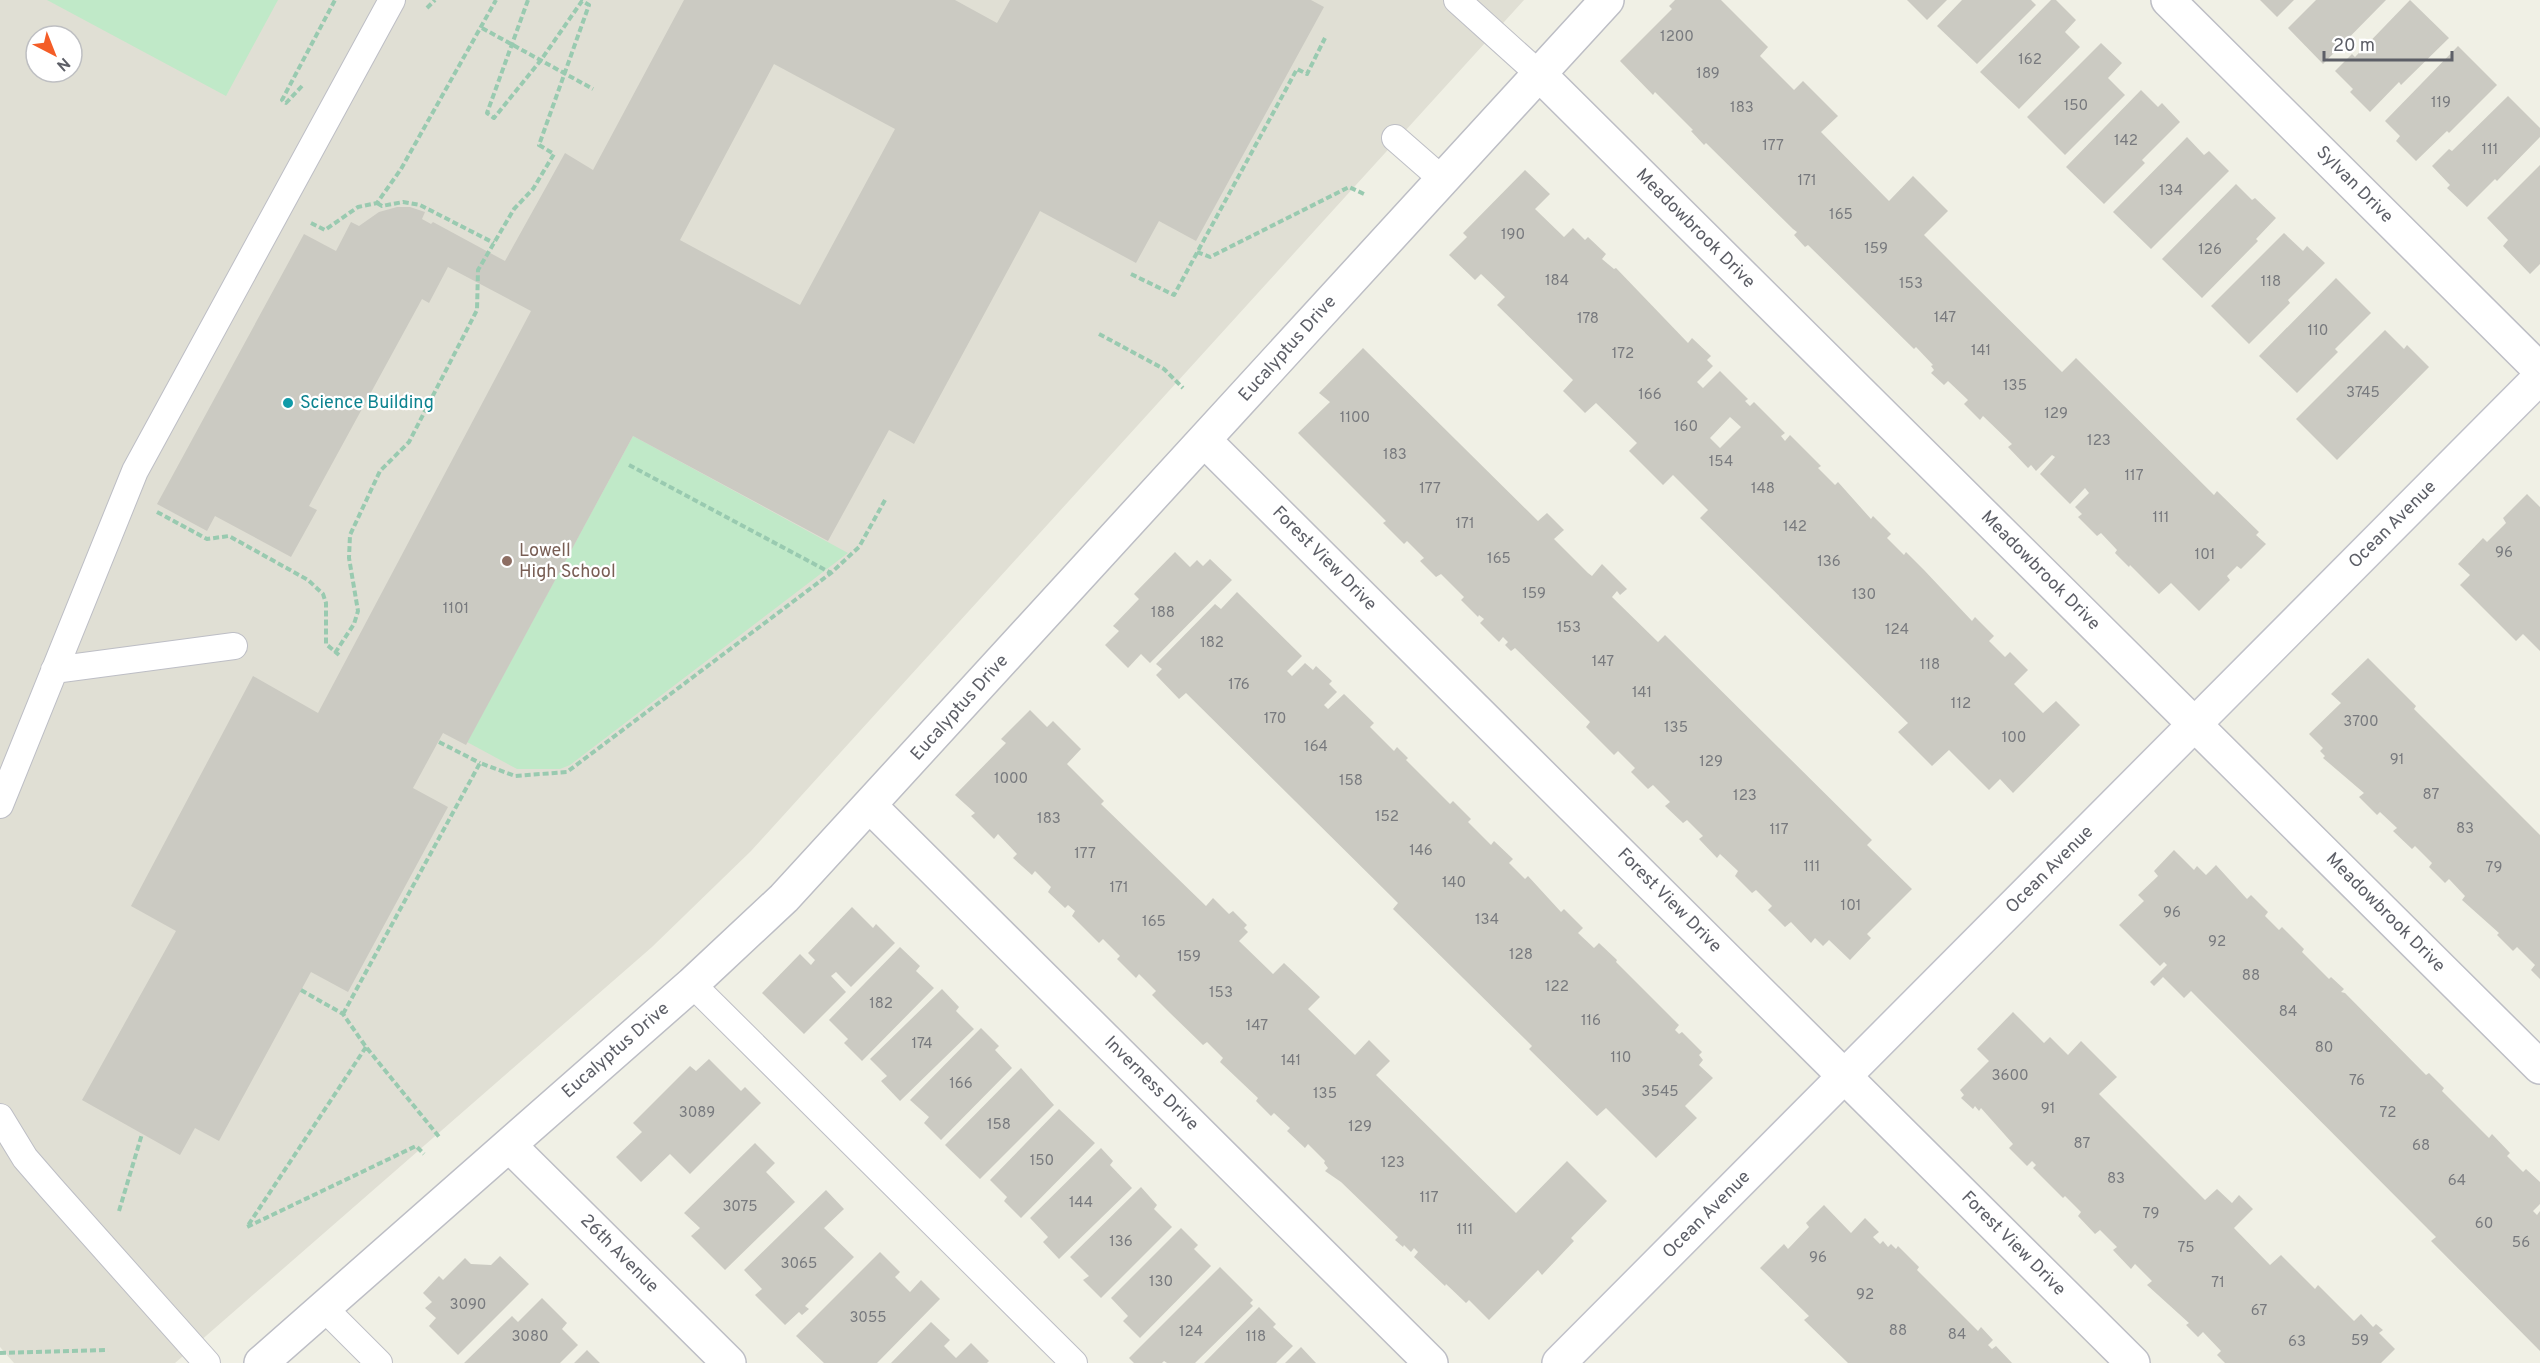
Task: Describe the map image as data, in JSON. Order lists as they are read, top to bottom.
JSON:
{
  "streets": {
    "street": [
      "Sylvan Drive",
      "Meadowbrook Drive",
      "Eucalyptus Drive",
      "Ocean Avenue",
      "Forest View Drive",
      "Inverness Drive",
      "26th Avenue"
    ]
  },
  "crossings": [
    ["Meadowbrook Drive", "Eucalyptus Drive"],
    ["Meadowbrook Drive", "Ocean Avenue"],
    ["Eucalyptus Drive", "Forest View Drive"],
    ["Eucalyptus Drive", "Inverness Drive"],
    ["Eucalyptus Drive", "26th Avenue"],
    ["Ocean Avenue", "Forest View Drive"]
  ],
  "places": ["Science Building", "Lowell High School"],
  "house_numbers": [
    "1200",
    "162",
    "189",
    "119",
    "150",
    "183",
    "142",
    "177",
    "111",
    "171",
    "134",
    "165",
    "190",
    "159",
    "126",
    "184",
    "118",
    "153",
    "147",
    "178",
    "110",
    "141",
    "172",
    "135",
    "3745",
    "166",
    "129",
    "1100",
    "160",
    "123",
    "183",
    "154",
    "117",
    "177",
    "148",
    "111",
    "171",
    "142",
    "96",
    "101",
    "165",
    "136",
    "159",
    "130",
    "1101",
    "188",
    "153",
    "124",
    "182",
    "147",
    "118",
    "176",
    "141",
    "112",
    "170",
    "3700",
    "135",
    "100",
    "164",
    "91",
    "129",
    "1000",
    "158",
    "87",
    "123",
    "152",
    "183",
    "83",
    "117",
    "146",
    "177",
    "111",
    "79",
    "140",
    "171",
    "101",
    "96",
    "134",
    "165",
    "92",
    "128",
    "159",
    "88",
    "122",
    "153",
    "182",
    "84",
    "116",
    "147",
    "174",
    "80",
    "110",
    "141",
    "3600",
    "76",
    "166",
    "3545",
    "135",
    "91",
    "3089",
    "72",
    "158",
    "129",
    "87",
    "68",
    "150",
    "123",
    "83",
    "64",
    "117",
    "144",
    "3075",
    "79",
    "60",
    "111",
    "136",
    "56",
    "75",
    "96",
    "3065",
    "130",
    "71",
    "92",
    "3090",
    "67",
    "3055",
    "88",
    "124",
    "84",
    "3080",
    "118",
    "59",
    "63"
  ],
  "scale_bar": "20 m",
  "north": "bottom right"
}
